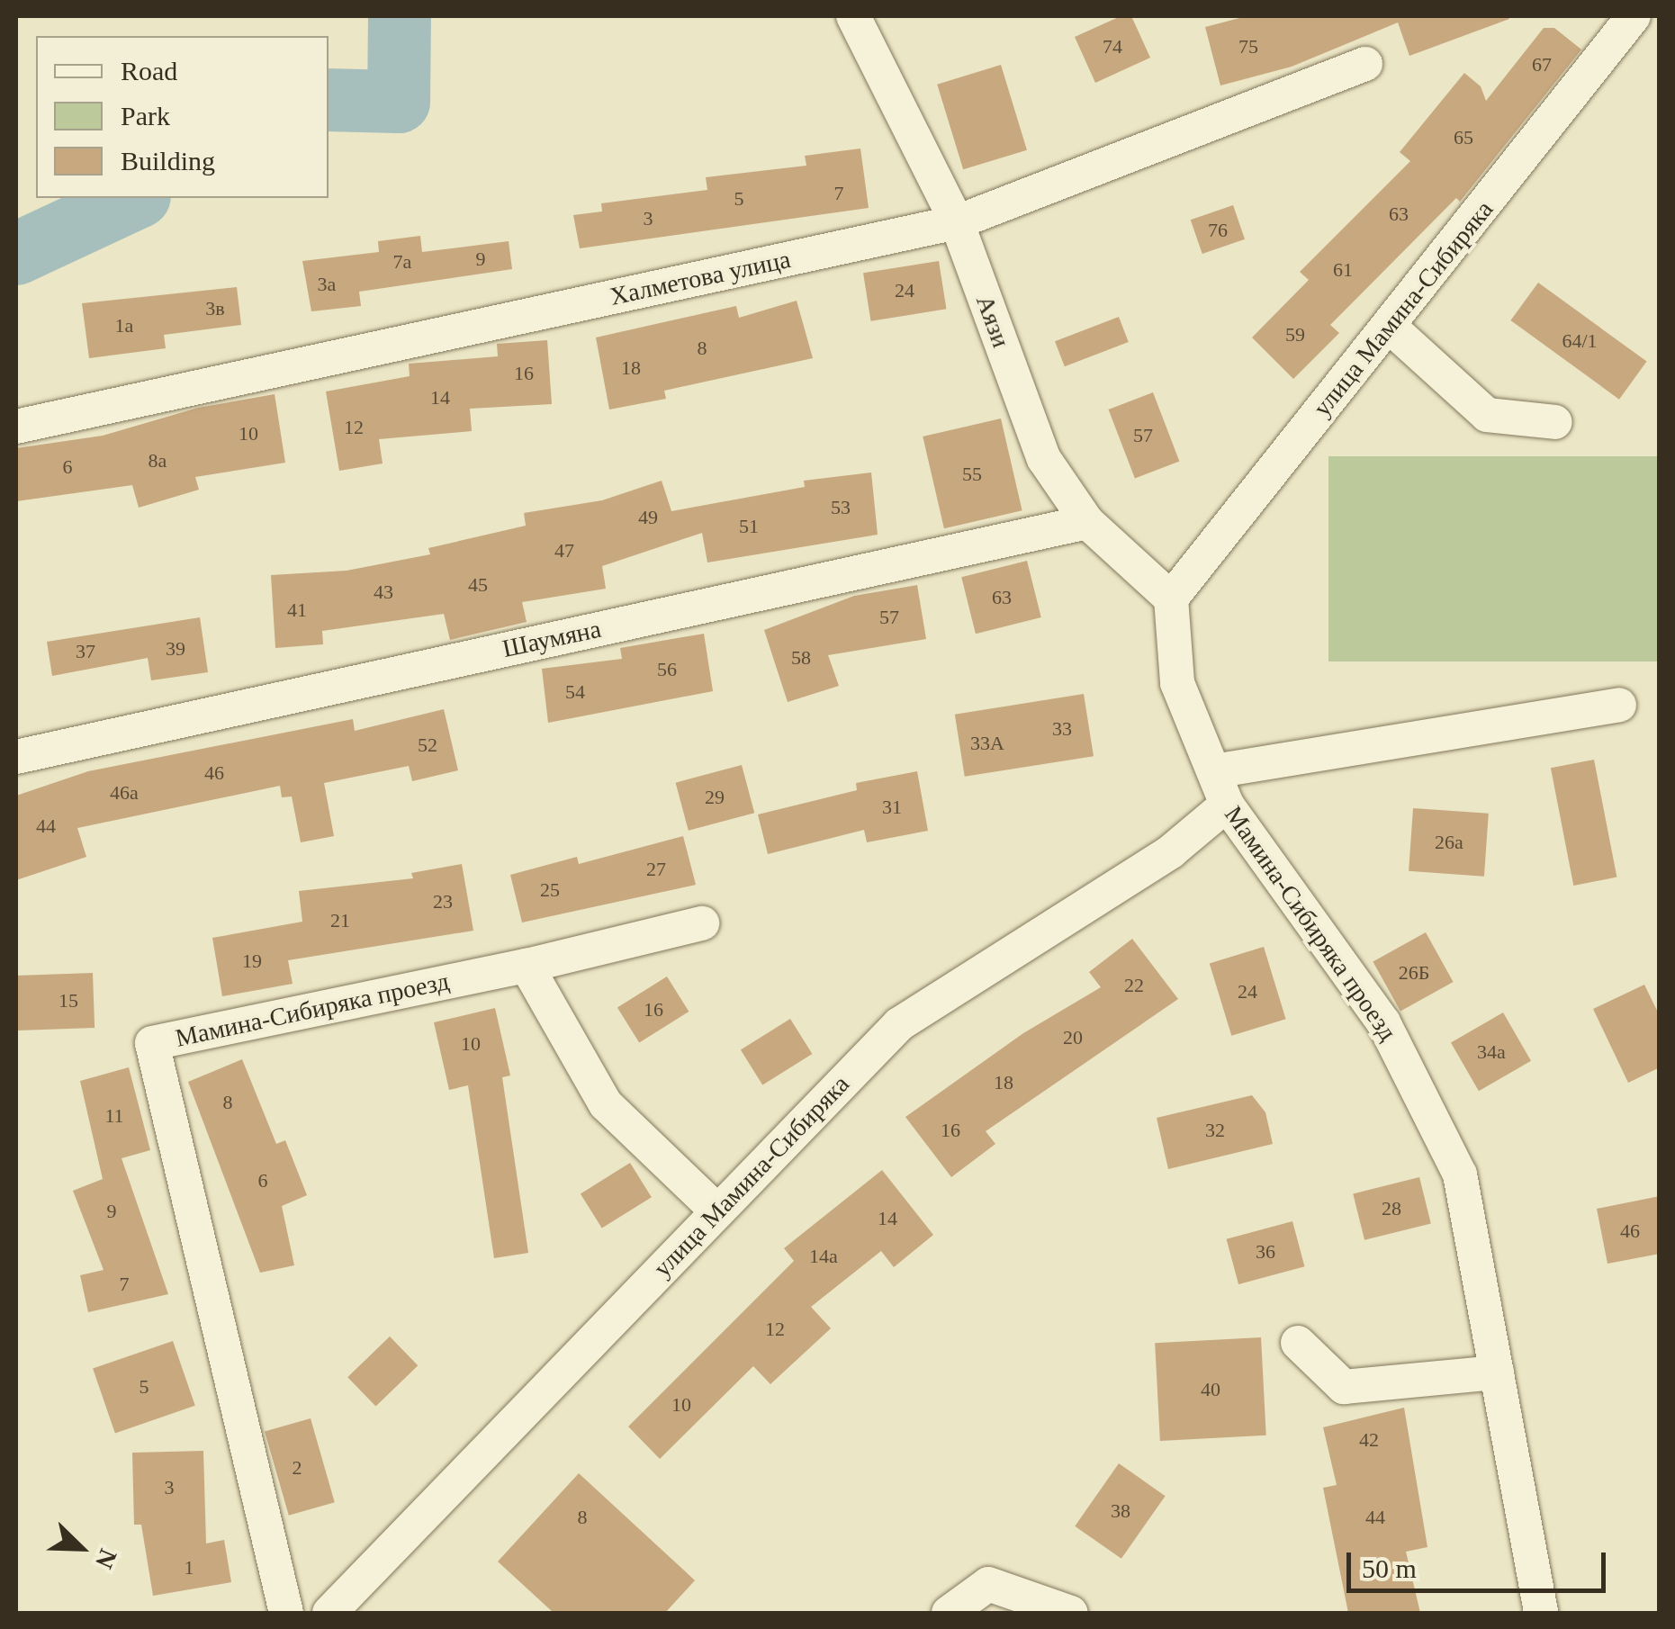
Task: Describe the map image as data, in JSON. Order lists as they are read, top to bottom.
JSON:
{
  "streets": {
    "street": [
      "Халметова улица",
      "улица Мамина-Сибиряка",
      "Аязи",
      "Шаумяна",
      "Мамина-Сибиряка проезд"
    ]
  },
  "crossings": [
    ["Халметова улица", "Аязи"],
    ["улица Мамина-Сибиряка", "Аязи"],
    ["улица Мамина-Сибиряка", "Мамина-Сибиряка проезд"],
    ["Аязи", "Шаумяна"],
    ["Аязи", "Мамина-Сибиряка проезд"]
  ],
  "house_numbers": [
    "74",
    "75",
    "67",
    "65",
    "7",
    "5",
    "63",
    "3",
    "76",
    "9",
    "7а",
    "61",
    "3а",
    "24",
    "3в",
    "1а",
    "59",
    "64/1",
    "8",
    "18",
    "16",
    "14",
    "12",
    "10",
    "57",
    "8а",
    "6",
    "55",
    "53",
    "49",
    "51",
    "47",
    "45",
    "43",
    "63",
    "41",
    "57",
    "39",
    "37",
    "58",
    "56",
    "54",
    "33",
    "33А",
    "52",
    "46",
    "46а",
    "29",
    "31",
    "44",
    "26а",
    "27",
    "25",
    "23",
    "21",
    "19",
    "26Б",
    "22",
    "24",
    "15",
    "16",
    "20",
    "10",
    "34а",
    "18",
    "8",
    "11",
    "16",
    "32",
    "6",
    "28",
    "9",
    "14",
    "46",
    "36",
    "14а",
    "7",
    "12",
    "5",
    "40",
    "10",
    "42",
    "2",
    "3",
    "38",
    "8",
    "44",
    "1"
  ],
  "legend": ["Road", "Park", "Building"],
  "scale_bar": "50 m",
  "north": "bottom right"
}
